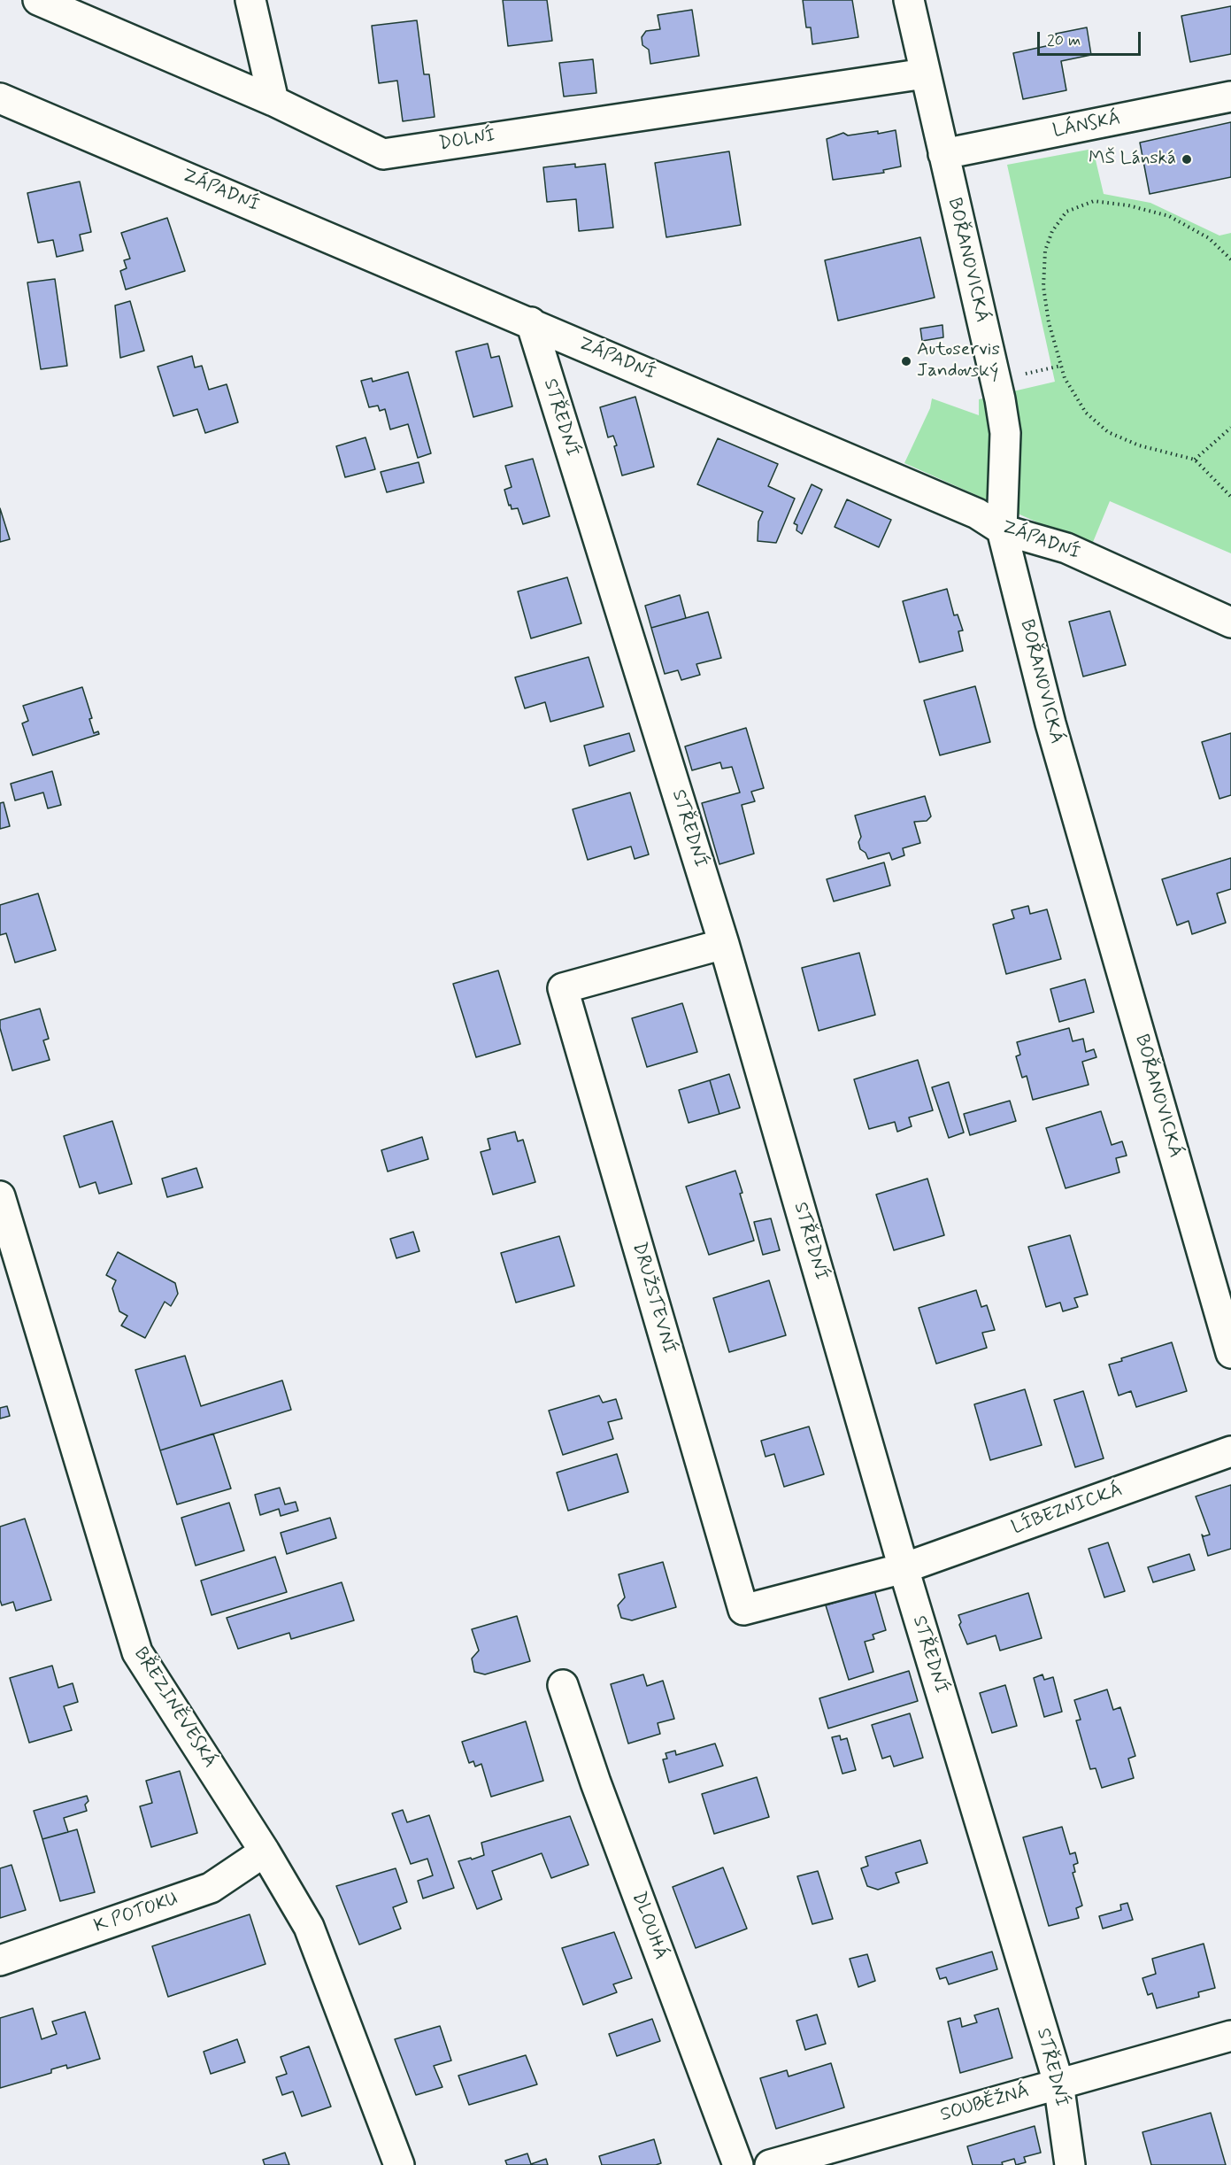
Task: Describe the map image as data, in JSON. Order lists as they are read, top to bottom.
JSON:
{
  "streets": {
    "street": [
      "LÁNSKÁ",
      "DOLNÍ",
      "ZÁPADNÍ",
      "BOŘANOVICKÁ",
      "STŘEDNÍ",
      "DRUŽSTEVNÍ",
      "LÍBEZNICKÁ",
      "BŘEZINĚVESKÁ",
      "K POTOKU",
      "DLOUHÁ",
      "SOUBĚŽNÁ"
    ]
  },
  "crossings": [
    ["LÁNSKÁ", "BOŘANOVICKÁ"],
    ["DOLNÍ", "BOŘANOVICKÁ"],
    ["ZÁPADNÍ", "BOŘANOVICKÁ"],
    ["ZÁPADNÍ", "STŘEDNÍ"],
    ["STŘEDNÍ", "DRUŽSTEVNÍ"],
    ["STŘEDNÍ", "LÍBEZNICKÁ"],
    ["STŘEDNÍ", "SOUBĚŽNÁ"],
    ["DRUŽSTEVNÍ", "LÍBEZNICKÁ"],
    ["BŘEZINĚVESKÁ", "K POTOKU"]
  ],
  "places": ["MŠ Lánská", "Autoservis Jandovský"],
  "scale_bar": "20 m"
}
